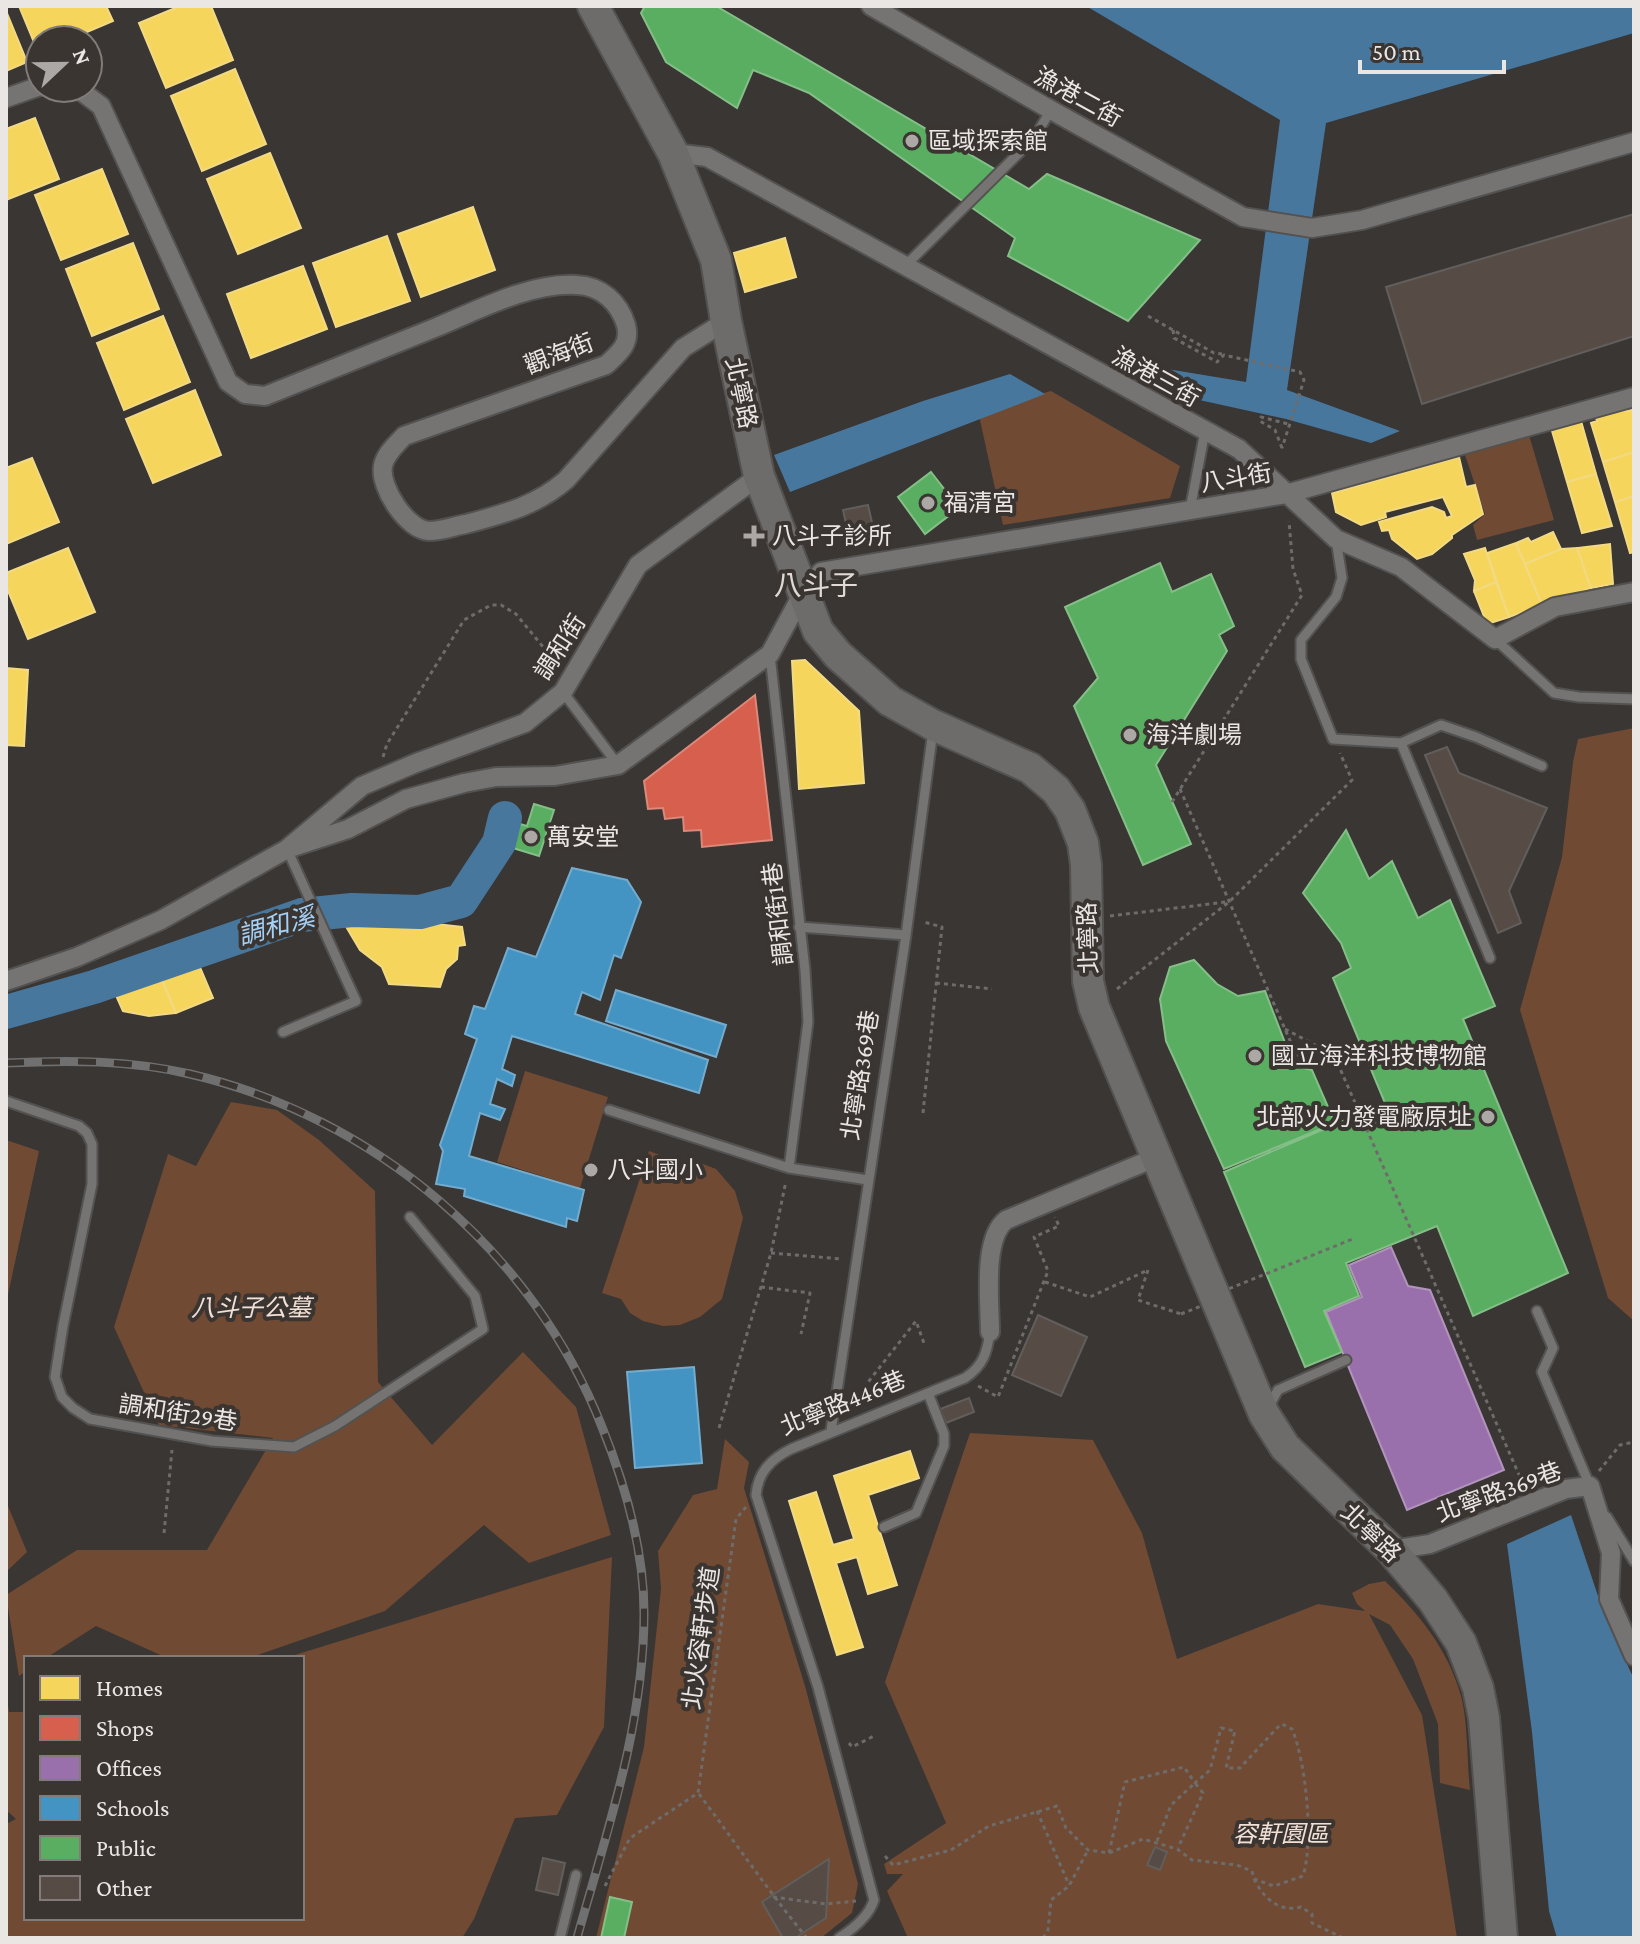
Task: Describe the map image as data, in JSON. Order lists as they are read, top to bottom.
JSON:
{
  "streets": {
    "main road": ["北寧路"],
    "street": [
      "漁港二街",
      "觀海街",
      "漁港三街",
      "八斗街",
      "調和街",
      "北寧路369巷"
    ],
    "lane": ["調和街1巷", "北寧路446巷", "調和街29巷"],
    "path": ["北火容軒步道"]
  },
  "crossings": [
    ["觀海街", "北寧路"],
    ["漁港三街", "北寧路"],
    ["漁港三街", "八斗街"],
    ["北寧路", "八斗街"],
    ["北寧路", "調和街"],
    ["北寧路", "北寧路369巷"],
    ["八斗街", "調和街"],
    ["調和街", "調和街1巷"],
    ["北寧路369巷", "北寧路446巷"],
    ["北寧路446巷", "北火容軒步道"]
  ],
  "districts": ["八斗子"],
  "water": ["調和溪"],
  "parks": ["八斗子公墓", "容軒園區"],
  "places": {
    "other": [
      "區域探索館",
      "福清宮",
      "海洋劇場",
      "萬安堂",
      "國立海洋科技博物館",
      "北部火力發電廠原址",
      "八斗國小"
    ],
    "health": ["八斗子診所"]
  },
  "legend": [
    "Homes",
    "Shops",
    "Offices",
    "Schools",
    "Public",
    "Other"
  ],
  "scale_bar": "50 m",
  "north": "right"
}
